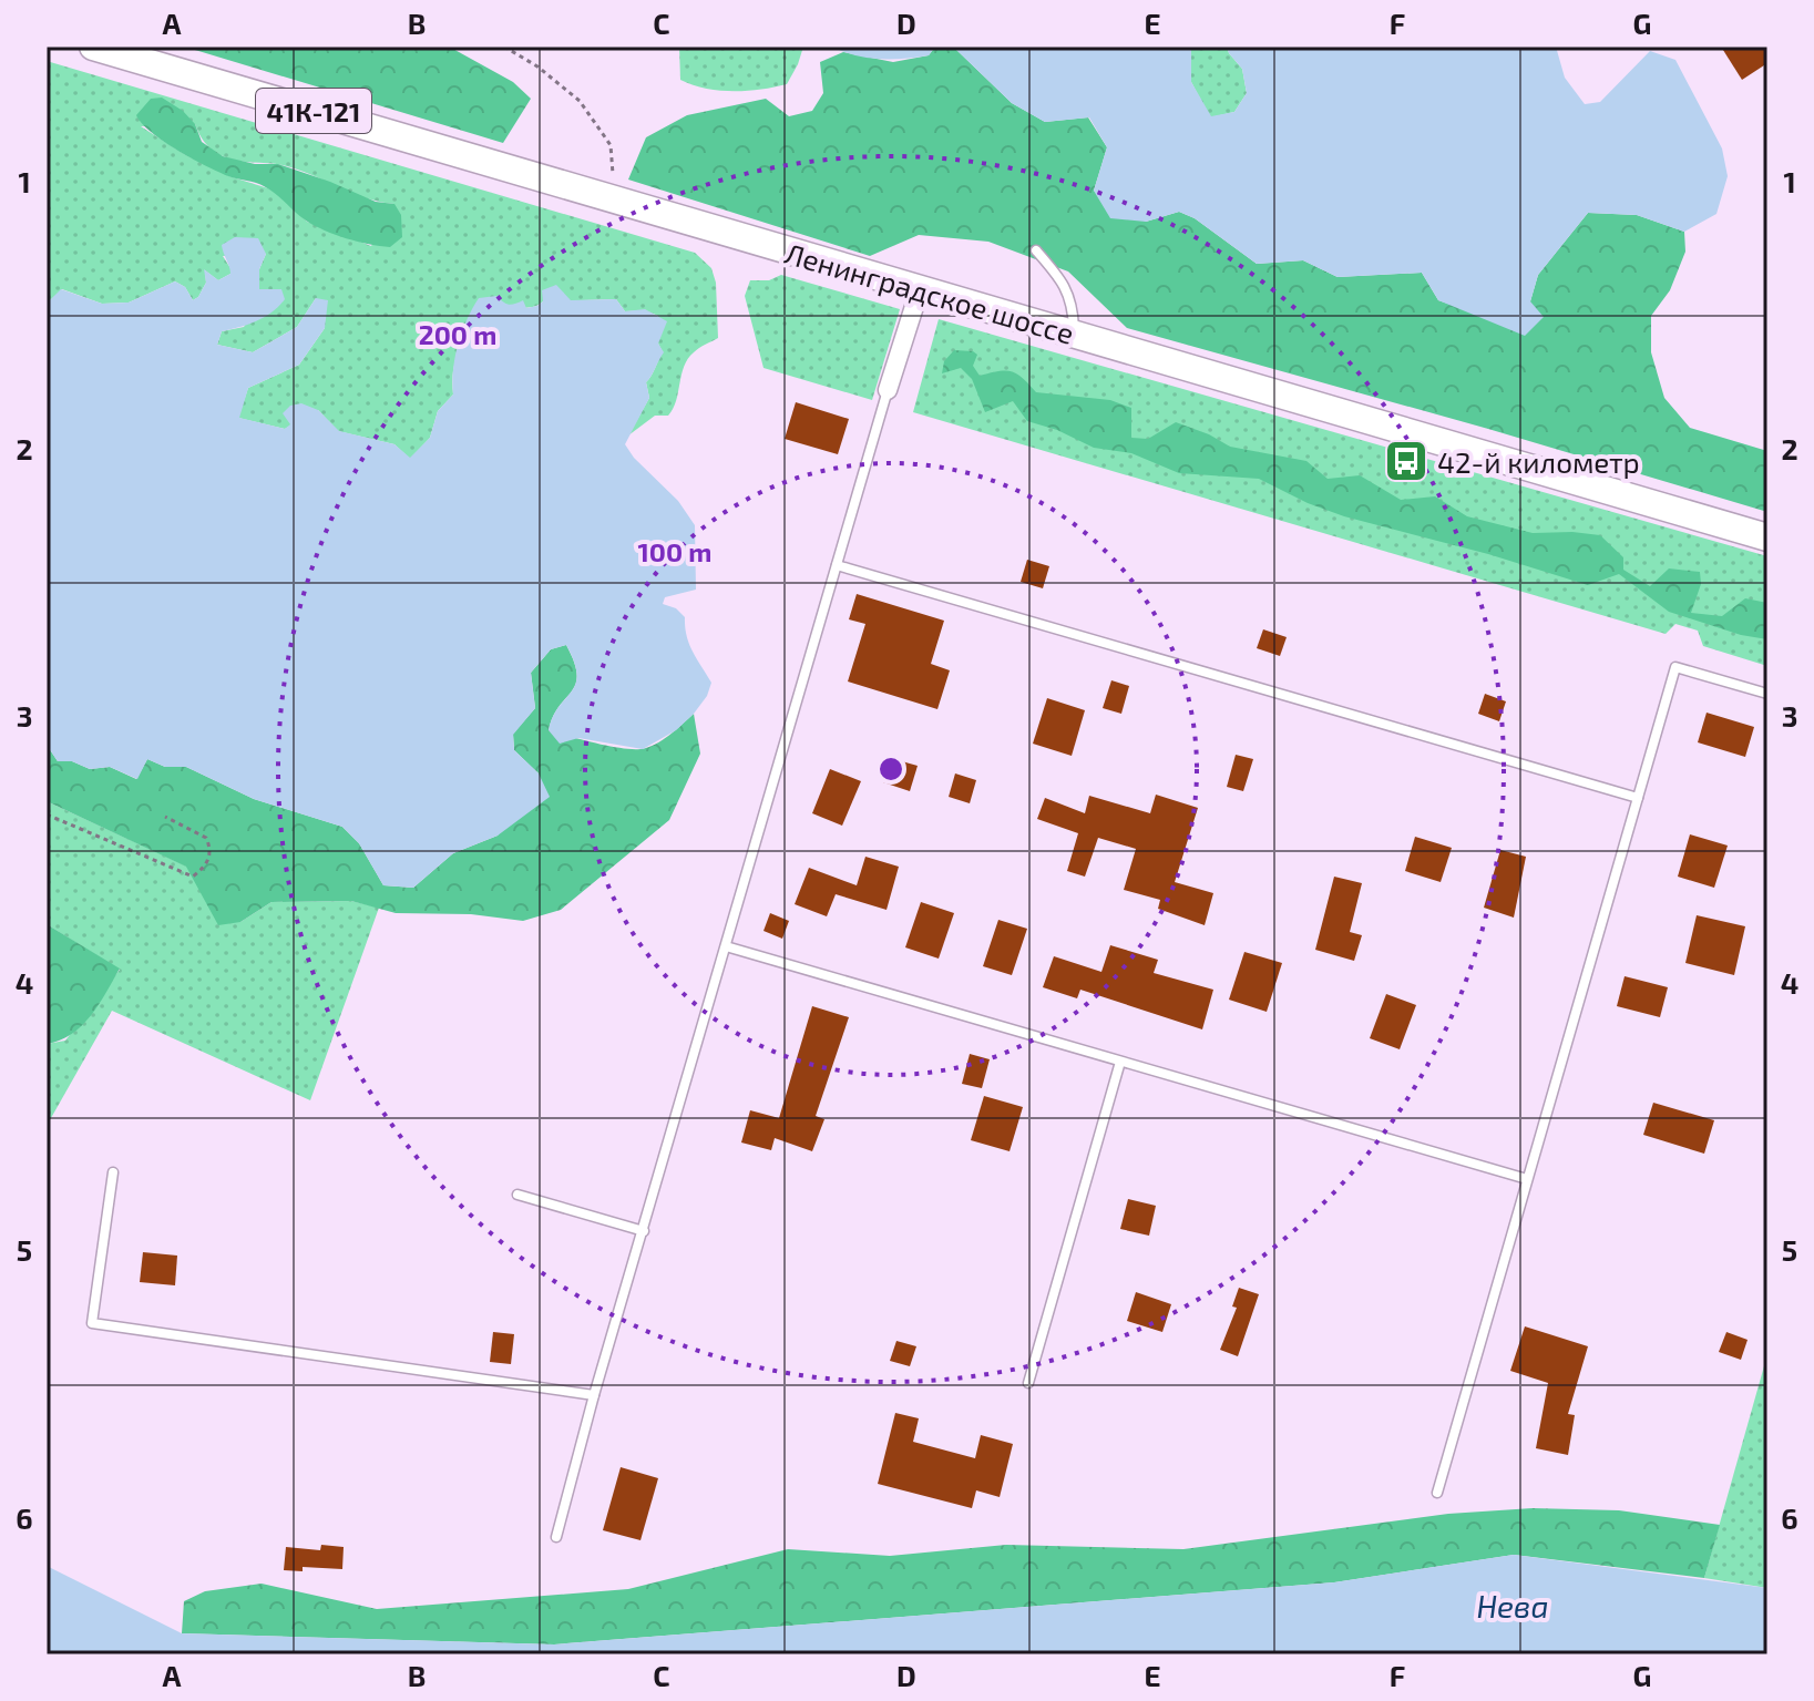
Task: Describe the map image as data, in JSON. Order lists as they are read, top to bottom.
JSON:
{
  "streets": {
    "main road": ["41К-121", "Ленинградское шоссе"]
  },
  "water": ["Нева"],
  "places": {
    "bus stop": ["42-й километр"]
  },
  "grid": {
    "columns": [
      "A",
      "B",
      "C",
      "D",
      "E",
      "F",
      "G"
    ],
    "rows": [
      "1",
      "2",
      "3",
      "4",
      "5",
      "6"
    ]
  },
  "rings": ["200 m", "100 m"]
}
